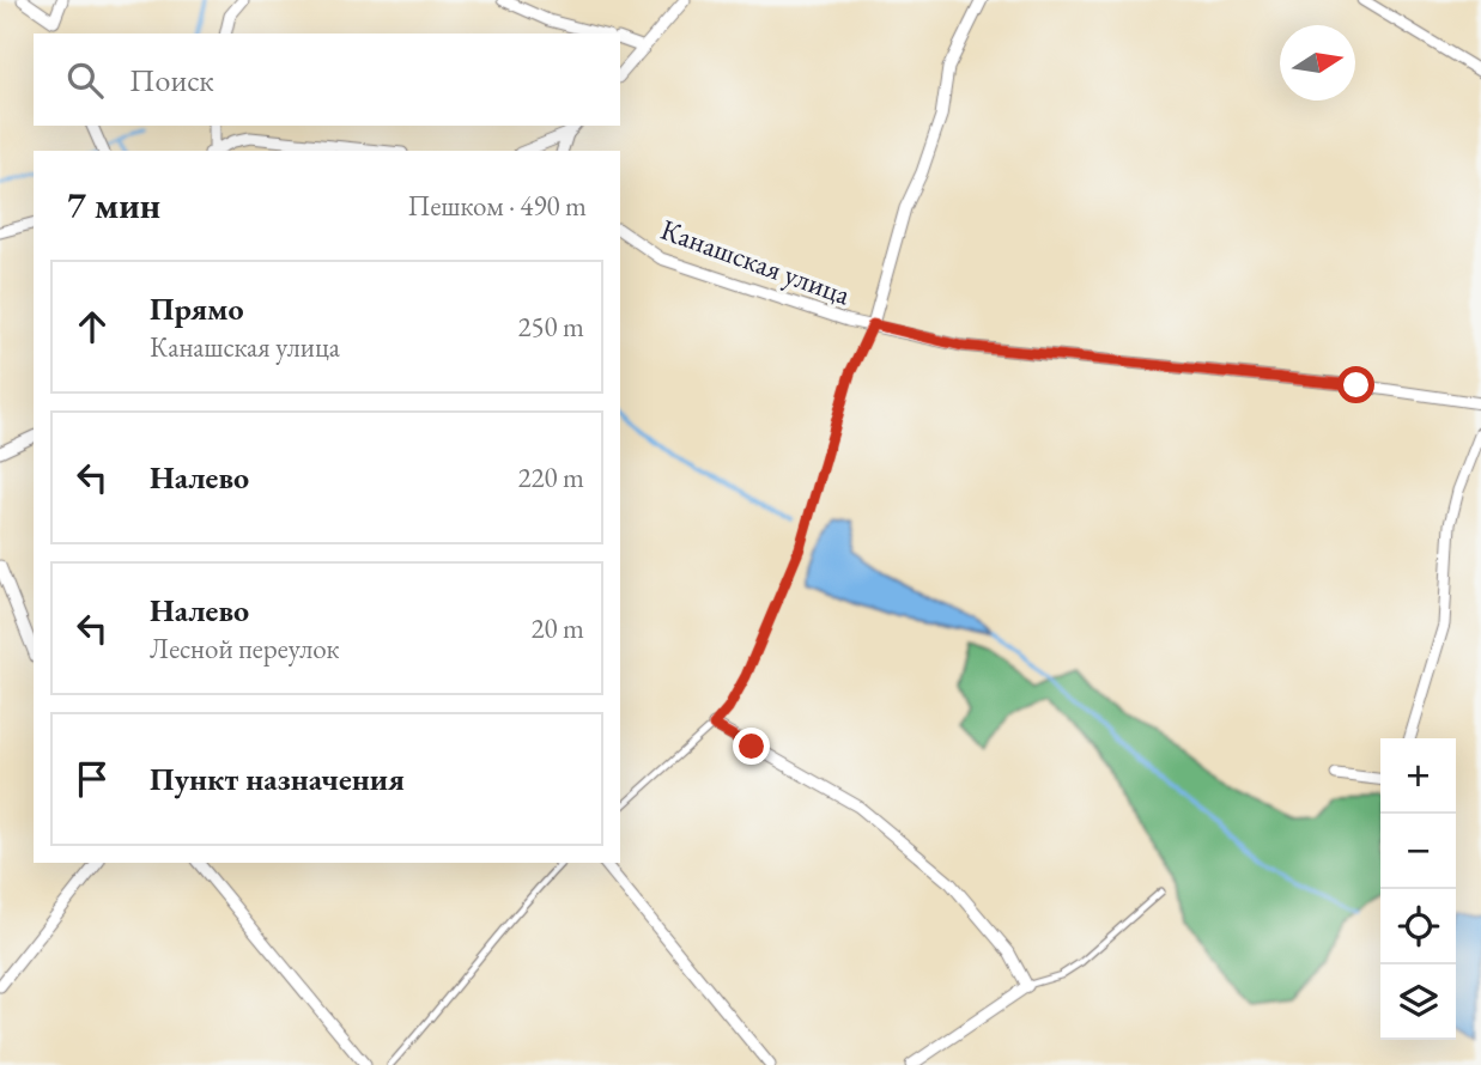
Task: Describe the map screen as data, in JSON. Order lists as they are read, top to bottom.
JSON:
{
  "streets": {
    "street": ["Канашская улица"]
  },
  "north": "right",
  "page": {
    "search": "Поиск",
    "heading": ["7 мин", "Пешком · 490 m"],
    "list": [
      ["Прямо", "Канашская улица", "250 m"],
      ["Налево", "220 m"],
      ["Налево", "Лесной переулок", "20 m"],
      "Пункт назначения"
    ],
    "map_buttons": ["+", "−"]
  }
}
